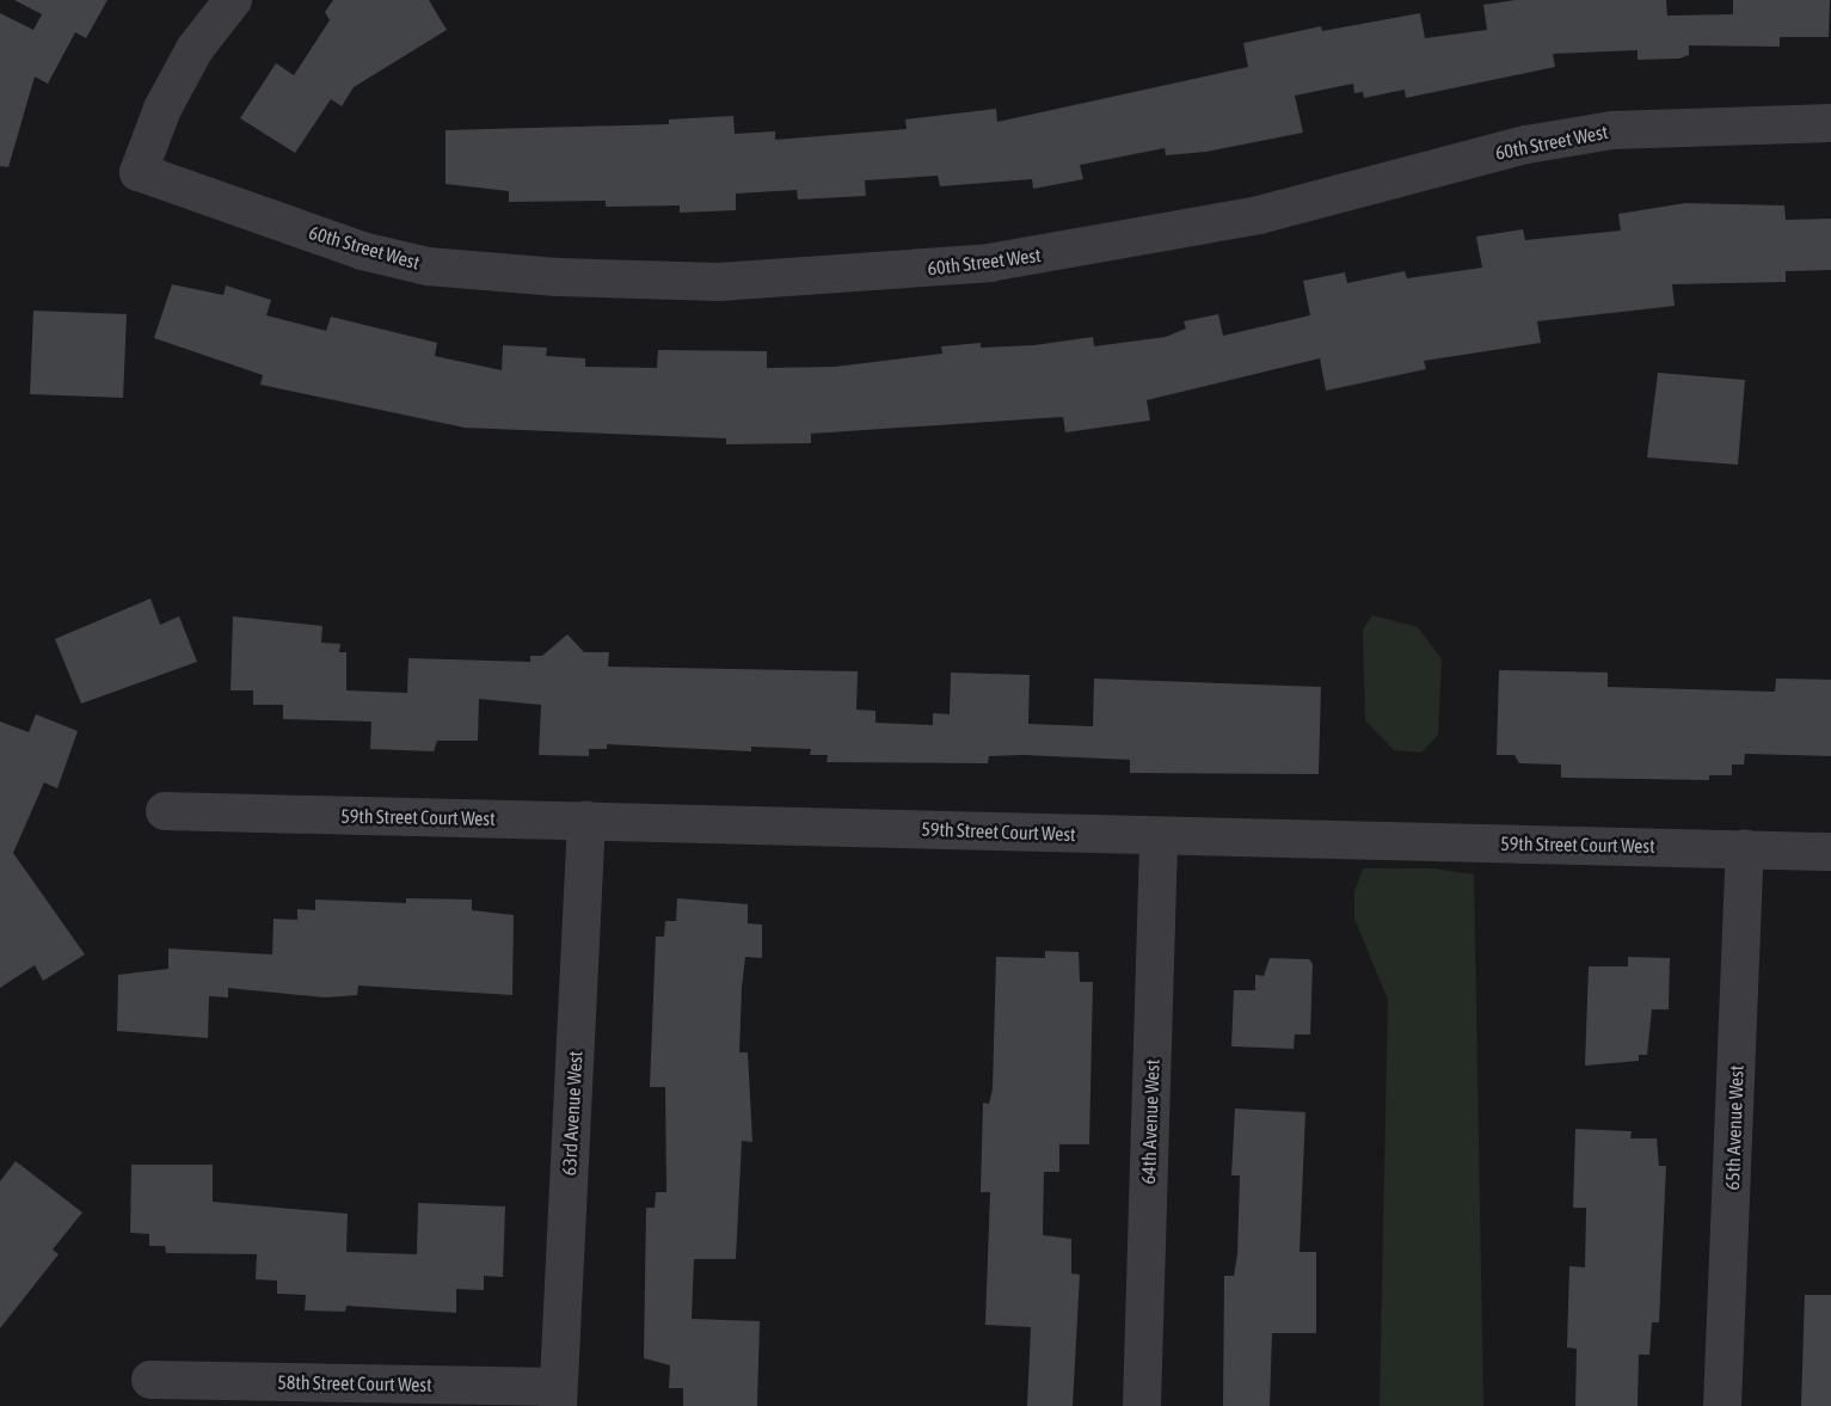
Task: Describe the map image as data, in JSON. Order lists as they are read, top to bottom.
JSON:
{
  "streets": {
    "street": [
      "60th Street West",
      "59th Street Court West",
      "63rd Avenue West",
      "64th Avenue West",
      "65th Avenue West",
      "58th Street Court West"
    ]
  },
  "crossings": [
    ["59th Street Court West", "63rd Avenue West"],
    ["59th Street Court West", "64th Avenue West"],
    ["59th Street Court West", "65th Avenue West"],
    ["63rd Avenue West", "58th Street Court West"]
  ]
}
